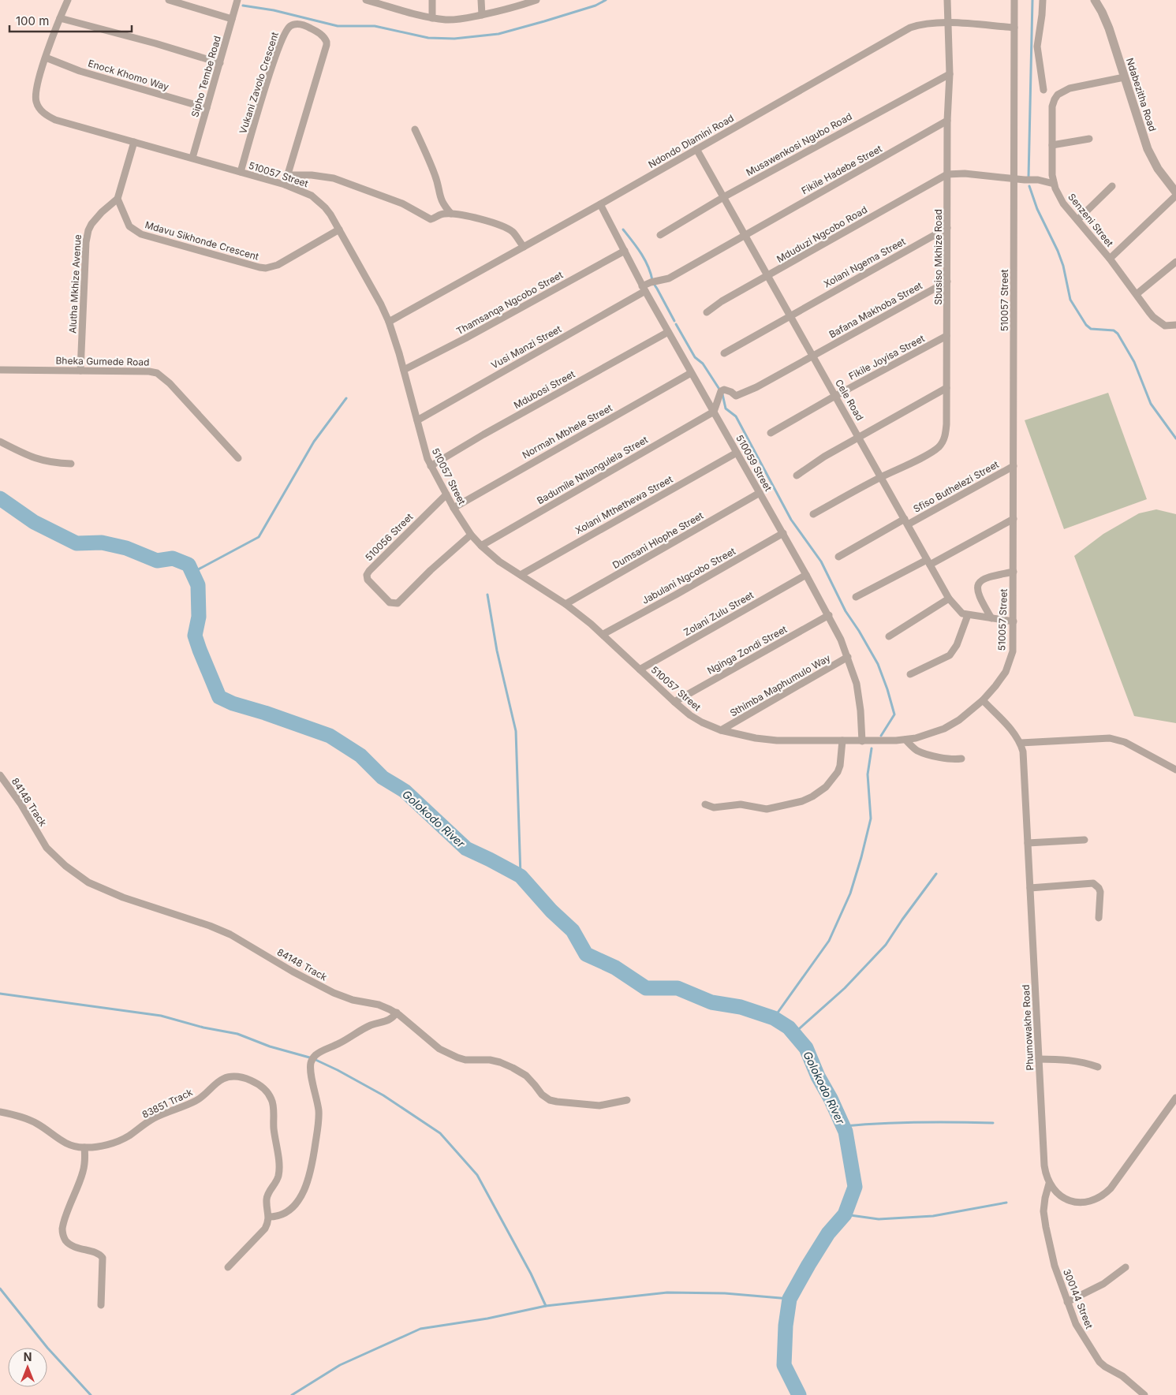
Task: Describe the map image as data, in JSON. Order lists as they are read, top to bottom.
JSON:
{
  "streets": {
    "street": [
      "Enock Khomo Way",
      "Sipho Tembe Road",
      "Vukani Zavolo Crescent",
      "Ndabezitha Road",
      "Ndondo Dlamini Road",
      "Musawenkosi Ngubo Road",
      "Fikile Hadebe Street",
      "510057 Street",
      "Senzeni Street",
      "Mduduzi Ngcobo Road",
      "Mdavu Sikhonde Crescent",
      "Sbusiso Mkhize Road",
      "Xolani Ngema Street",
      "Alutha Mkhize Avenue",
      "Thamsanqa Ngcobo Street",
      "Bafana Makhoba Street",
      "Vusi Manzi Street",
      "Fikile Joyisa Street",
      "Bheka Gumede Road",
      "Mdubosi Street",
      "Cele Road",
      "Normah Mbhele Street",
      "510059 Street",
      "Badumile Nhlangulela Street",
      "Sfiso Buthelezi Street",
      "Xolani Mthethewa Street",
      "510056 Street",
      "Dumsani Hlophe Street",
      "Jabulani Ngcobo Street",
      "Zolani Zulu Street",
      "Nginga Zondi Street",
      "Sthimba Maphumulo Way",
      "84148 Track",
      "Phumowakhe Road",
      "83851 Track",
      "300144 Street"
    ]
  },
  "crossings": [
    ["Enock Khomo Way", "Sipho Tembe Road"],
    ["Enock Khomo Way", "510057 Street"],
    ["Sipho Tembe Road", "510057 Street"],
    ["Vukani Zavolo Crescent", "510057 Street"],
    ["Ndabezitha Road", "Senzeni Street"],
    ["Ndondo Dlamini Road", "510057 Street"],
    ["Ndondo Dlamini Road", "Sbusiso Mkhize Road"],
    ["Ndondo Dlamini Road", "Cele Road"],
    ["Ndondo Dlamini Road", "510059 Street"],
    ["Musawenkosi Ngubo Road", "Sbusiso Mkhize Road"],
    ["Musawenkosi Ngubo Road", "Cele Road"],
    ["Fikile Hadebe Street", "Sbusiso Mkhize Road"],
    ["Fikile Hadebe Street", "Cele Road"],
    ["510057 Street", "Mdavu Sikhonde Crescent"],
    ["510057 Street", "Thamsanqa Ngcobo Street"],
    ["510057 Street", "Vusi Manzi Street"],
    ["510057 Street", "Mdubosi Street"],
    ["510057 Street", "Cele Road"],
    ["510057 Street", "Normah Mbhele Street"],
    ["510057 Street", "510059 Street"],
    ["510057 Street", "Badumile Nhlangulela Street"],
    ["510057 Street", "Sfiso Buthelezi Street"],
    ["510057 Street", "Xolani Mthethewa Street"],
    ["510057 Street", "510056 Street"],
    ["510057 Street", "Dumsani Hlophe Street"],
    ["510057 Street", "Jabulani Ngcobo Street"],
    ["510057 Street", "Zolani Zulu Street"],
    ["510057 Street", "Nginga Zondi Street"],
    ["510057 Street", "Sthimba Maphumulo Way"],
    ["510057 Street", "Phumowakhe Road"],
    ["Mduduzi Ngcobo Road", "Sbusiso Mkhize Road"],
    ["Mduduzi Ngcobo Road", "Cele Road"],
    ["Mdavu Sikhonde Crescent", "Alutha Mkhize Avenue"],
    ["Sbusiso Mkhize Road", "Xolani Ngema Street"],
    ["Sbusiso Mkhize Road", "Bafana Makhoba Street"],
    ["Sbusiso Mkhize Road", "Fikile Joyisa Street"],
    ["Sbusiso Mkhize Road", "Cele Road"],
    ["Xolani Ngema Street", "Cele Road"],
    ["Alutha Mkhize Avenue", "Bheka Gumede Road"],
    ["Thamsanqa Ngcobo Street", "510059 Street"],
    ["Bafana Makhoba Street", "Cele Road"],
    ["Bafana Makhoba Street", "510059 Street"],
    ["Bafana Makhoba Street", "Badumile Nhlangulela Street"],
    ["Vusi Manzi Street", "510059 Street"],
    ["Fikile Joyisa Street", "Cele Road"],
    ["Mdubosi Street", "510059 Street"],
    ["Cele Road", "Sfiso Buthelezi Street"],
    ["Normah Mbhele Street", "510059 Street"],
    ["510059 Street", "Badumile Nhlangulela Street"],
    ["510059 Street", "Xolani Mthethewa Street"],
    ["510059 Street", "Dumsani Hlophe Street"],
    ["510059 Street", "Jabulani Ngcobo Street"],
    ["510059 Street", "Zolani Zulu Street"],
    ["510059 Street", "Nginga Zondi Street"],
    ["510059 Street", "Sthimba Maphumulo Way"],
    ["Phumowakhe Road", "300144 Street"]
  ],
  "water": ["Golokodo River"],
  "scale_bar": "100 m",
  "north": "top"
}
